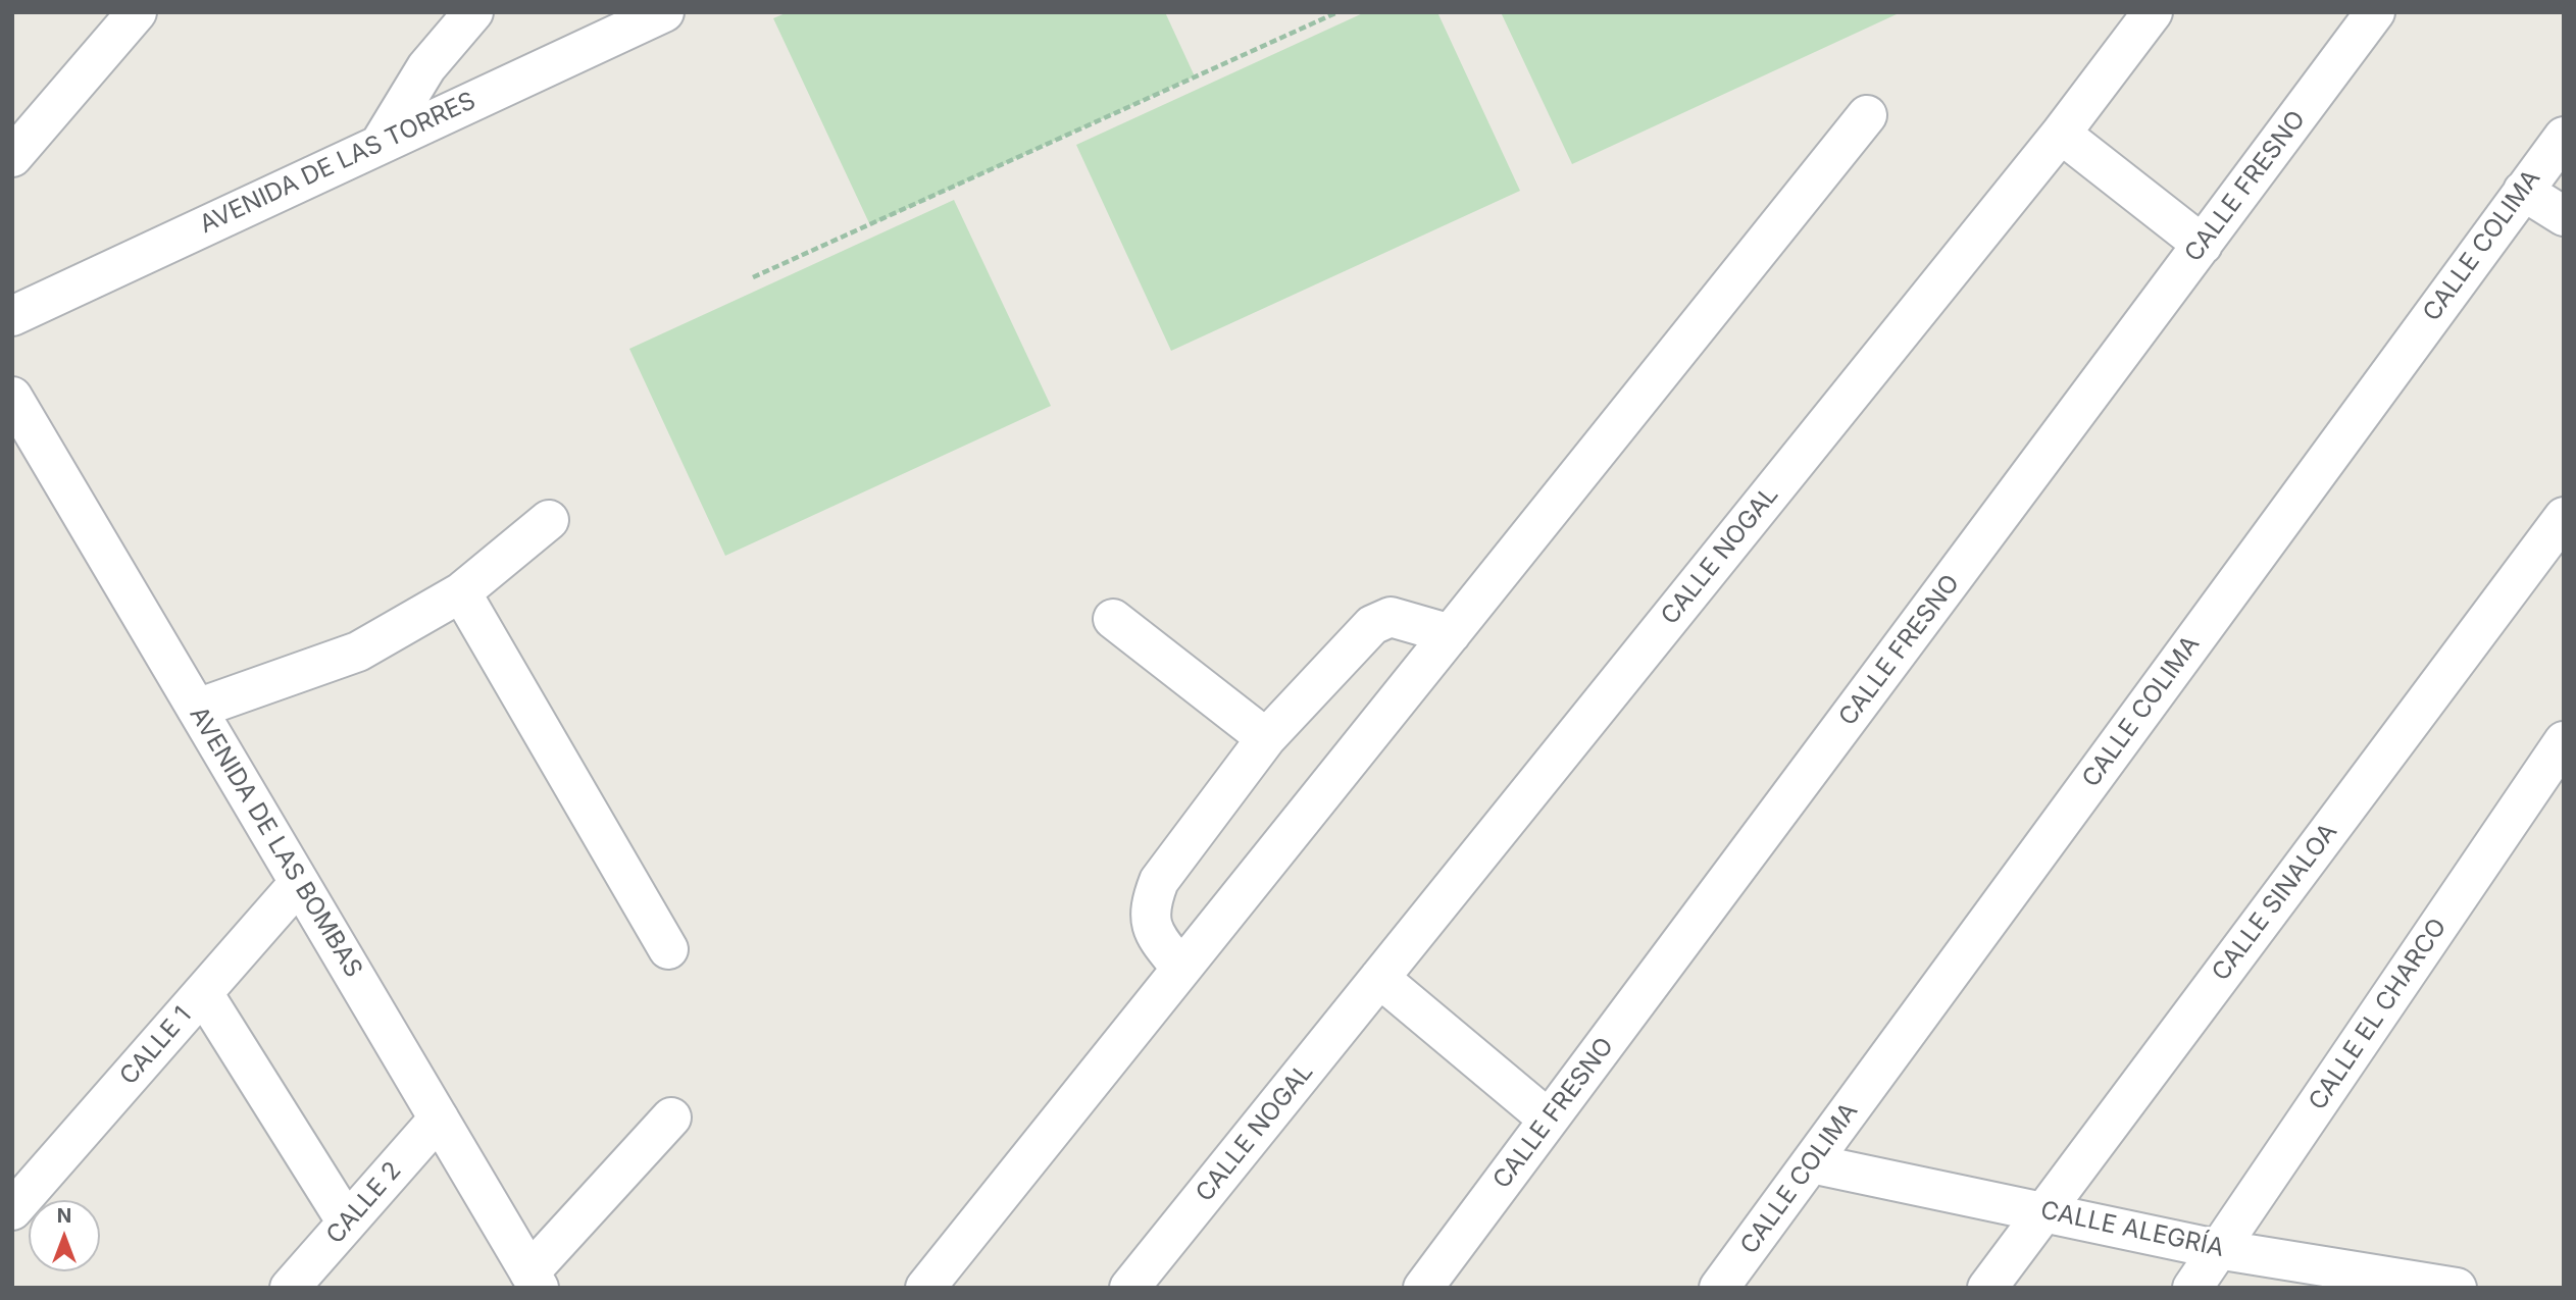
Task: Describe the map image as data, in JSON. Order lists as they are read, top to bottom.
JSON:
{
  "streets": {
    "street": [
      "AVENIDA DE LAS TORRES",
      "CALLE FRESNO",
      "CALLE COLIMA",
      "CALLE NOGAL",
      "AVENIDA DE LAS BOMBAS",
      "CALLE SINALOA",
      "CALLE EL CHARCO",
      "CALLE 1",
      "CALLE 2",
      "CALLE ALEGRÍA"
    ]
  },
  "crossings": [
    ["CALLE COLIMA", "CALLE ALEGRÍA"],
    ["AVENIDA DE LAS BOMBAS", "CALLE 1"],
    ["AVENIDA DE LAS BOMBAS", "CALLE 2"],
    ["CALLE SINALOA", "CALLE ALEGRÍA"],
    ["CALLE EL CHARCO", "CALLE ALEGRÍA"]
  ],
  "north": "top"
}
